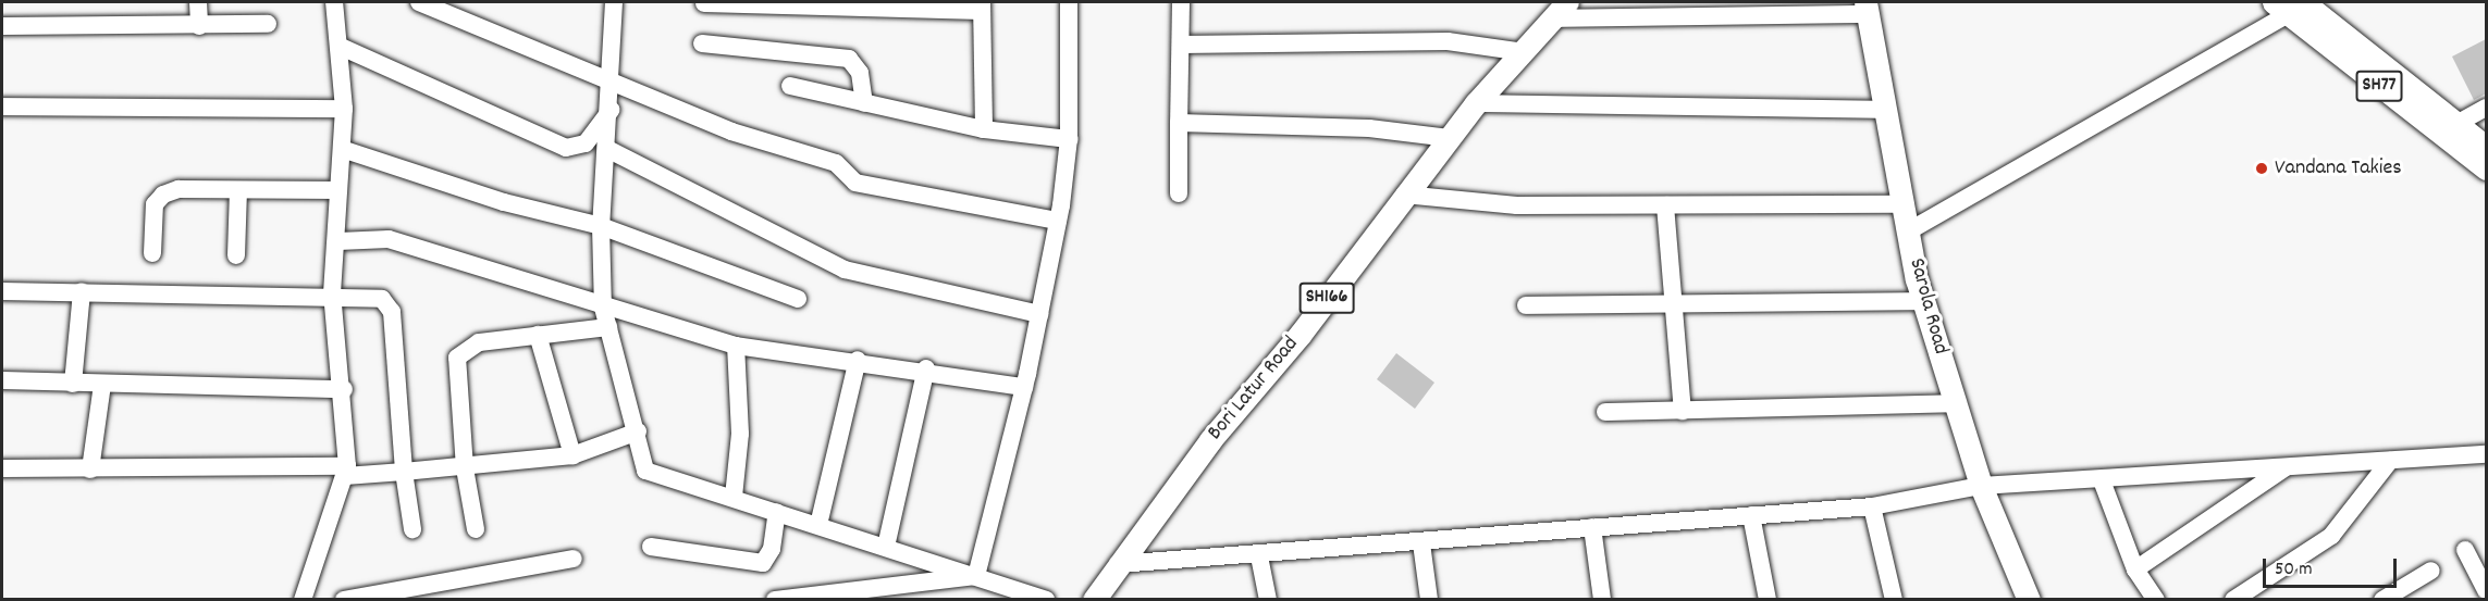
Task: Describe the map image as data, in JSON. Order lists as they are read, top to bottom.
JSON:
{
  "streets": {
    "main road": [
      "SH77",
      "SH166",
      "Sarola Road",
      "Bori Latur Road"
    ]
  },
  "places": ["Vandana Takies"],
  "scale_bar": "50 m"
}
